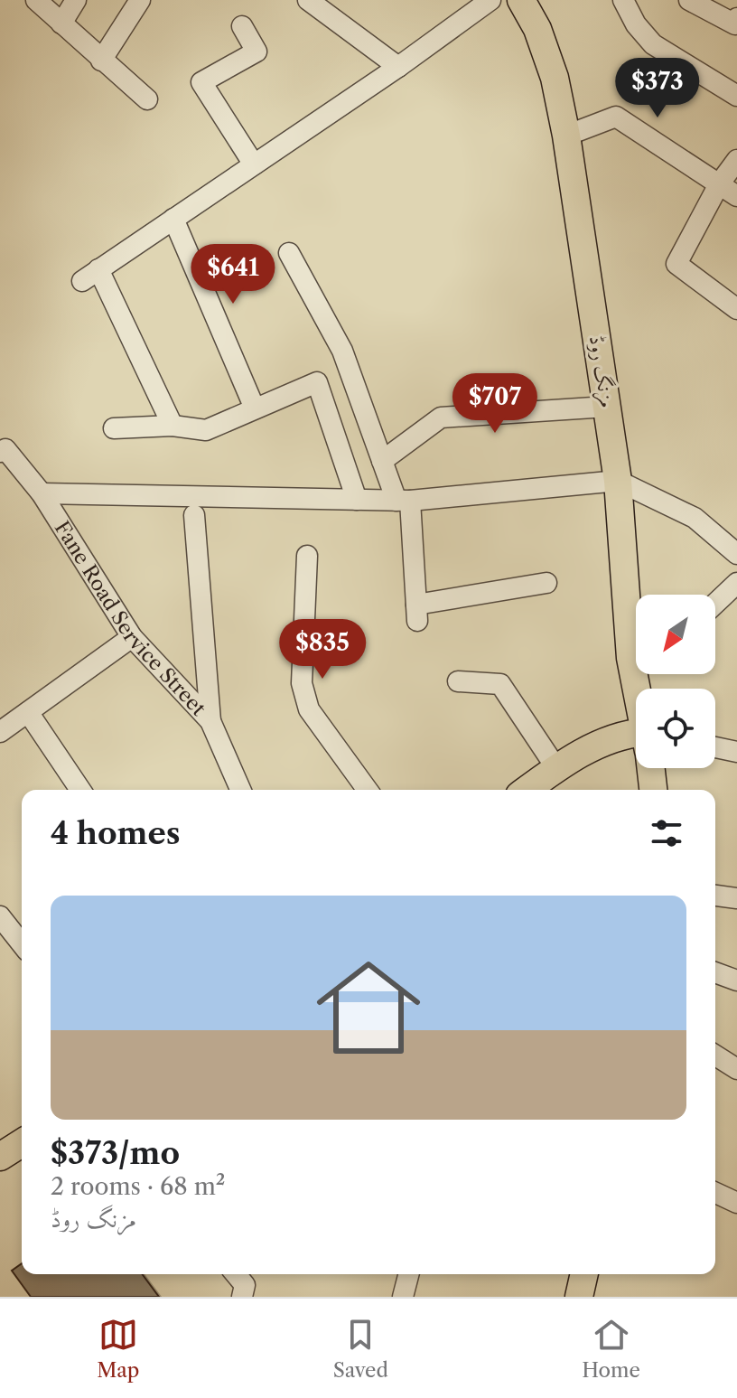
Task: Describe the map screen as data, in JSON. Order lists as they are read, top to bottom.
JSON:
{
  "streets": {
    "main road": ["مزنگ روڈ"],
    "street": ["Fane Road Service Street"]
  },
  "north": "bottom left",
  "page": {
    "price": [
      "$373",
      "$641",
      "$707",
      "$835"
    ],
    "heading": "4 homes",
    "list": [
      {
        "name": "$373/mo",
        "note": "2 rooms · 68 m² · مزنگ روڈ"
      }
    ],
    "tabs": ["Map", "Saved", "Home"]
  }
}
